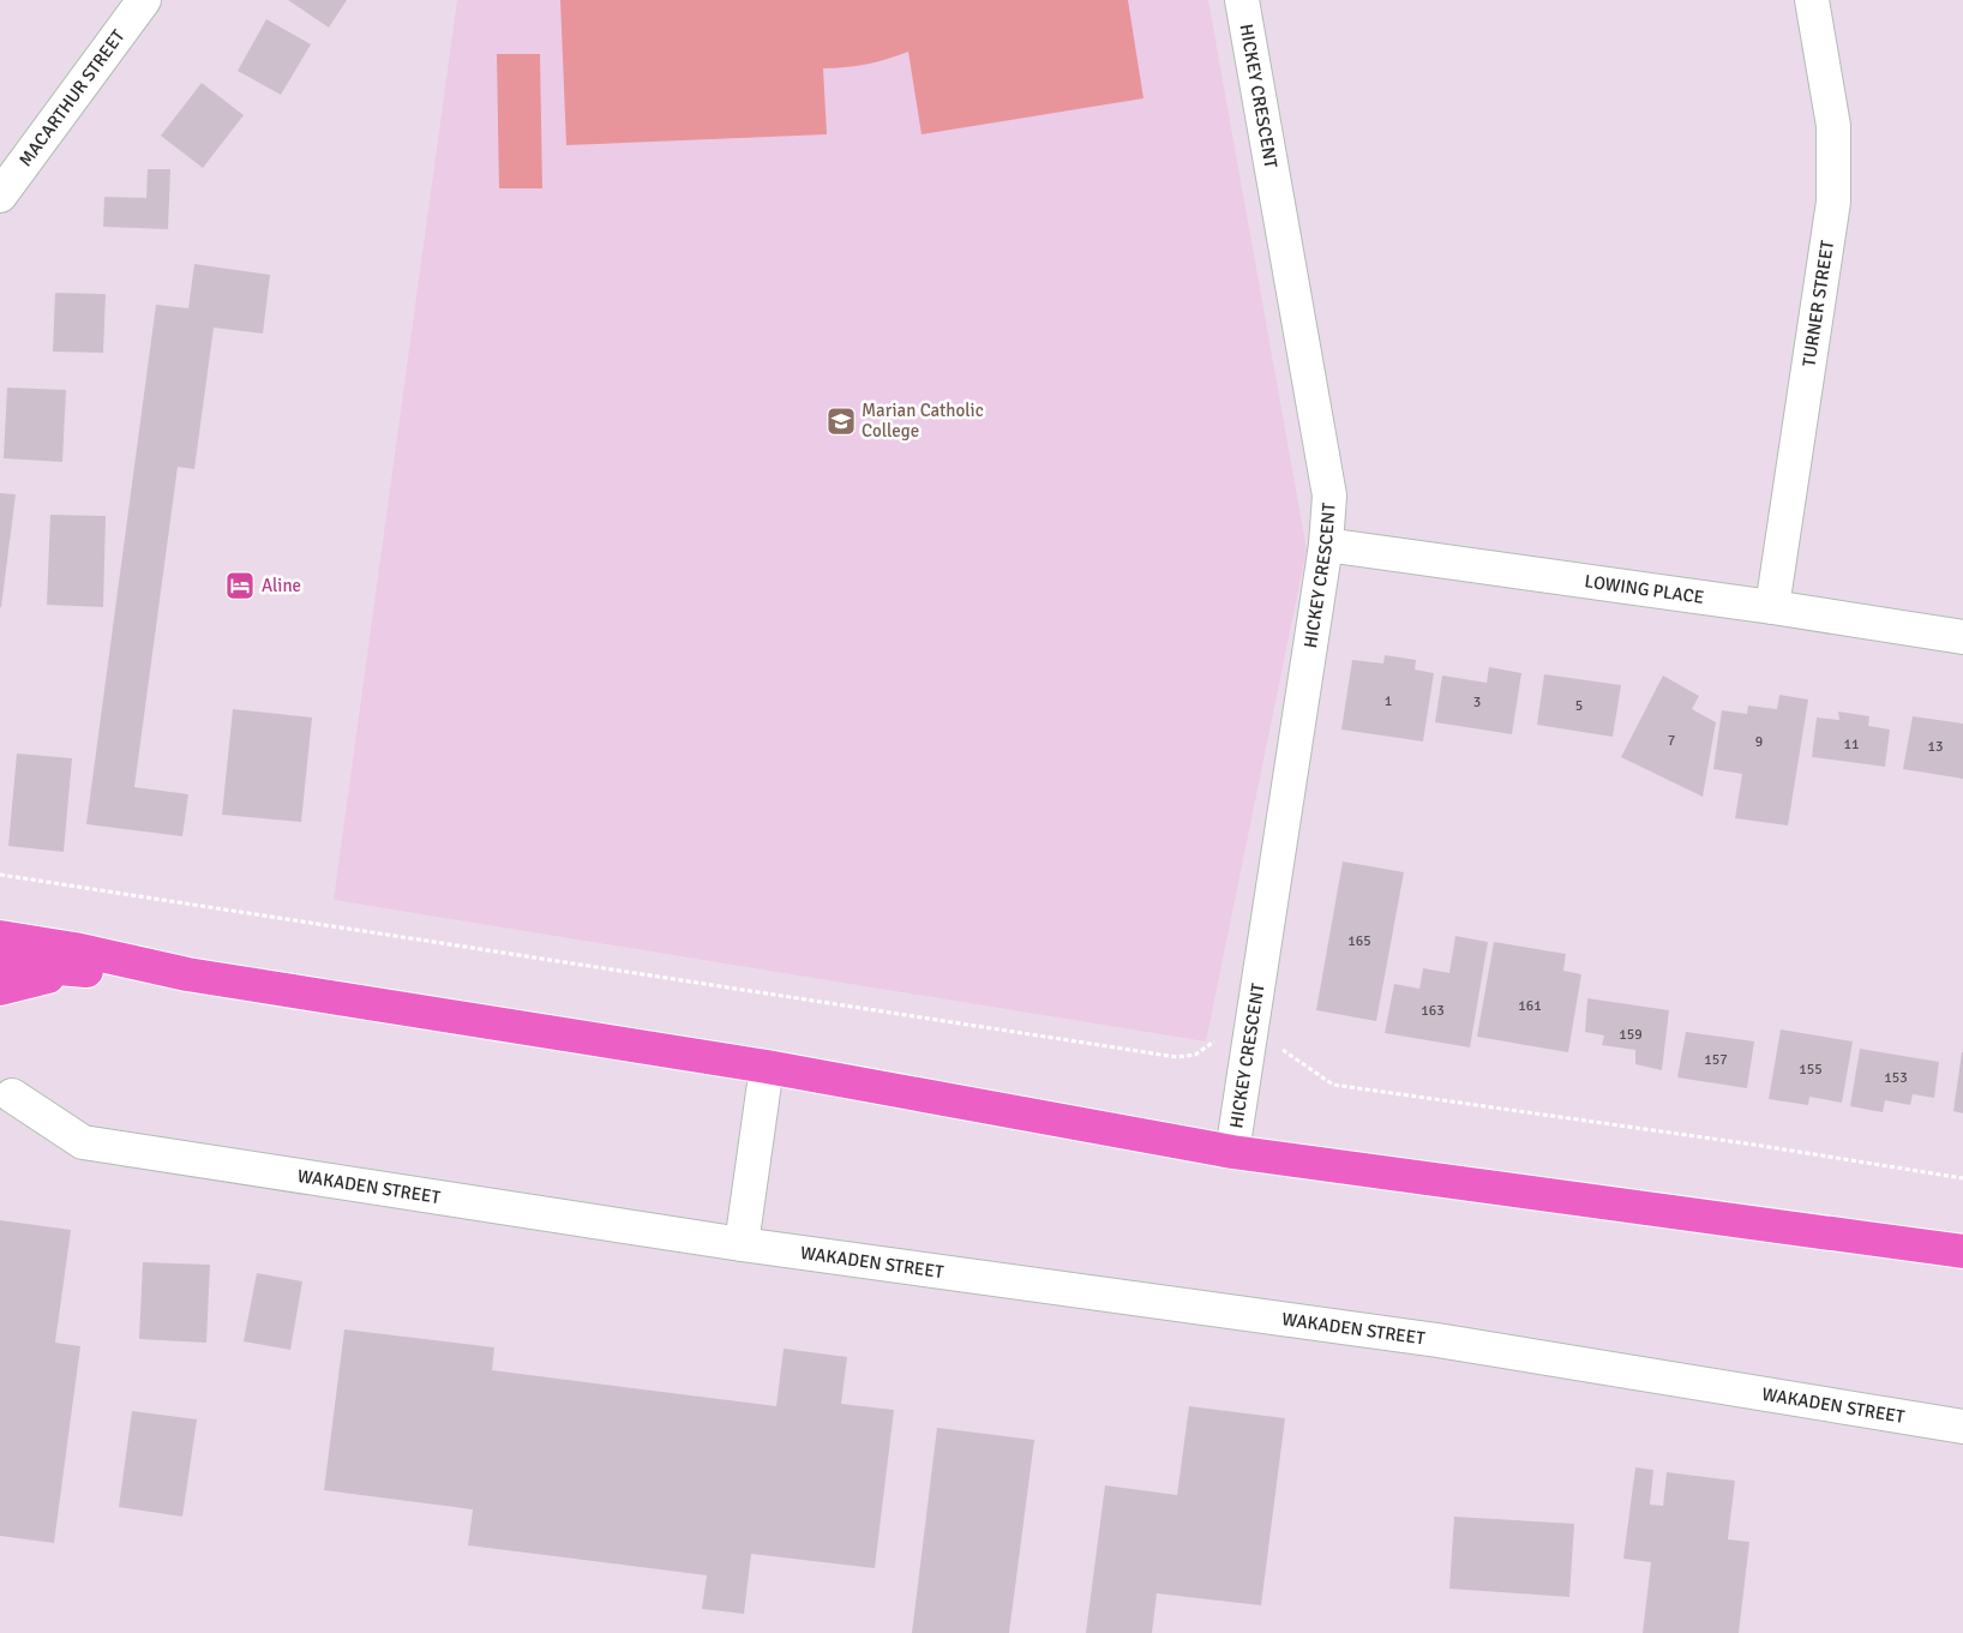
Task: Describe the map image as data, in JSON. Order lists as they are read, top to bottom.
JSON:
{
  "streets": {
    "street": [
      "HICKEY CRESCENT",
      "MACARTHUR STREET",
      "TURNER STREET",
      "LOWING PLACE",
      "WAKADEN STREET"
    ]
  },
  "crossings": [
    ["HICKEY CRESCENT", "LOWING PLACE"],
    ["TURNER STREET", "LOWING PLACE"]
  ],
  "places": {
    "school or university": ["Marian Catholic College"],
    "hotel": ["Aline"]
  },
  "house_numbers": [
    "1",
    "3",
    "5",
    "7",
    "9",
    "11",
    "13",
    "165",
    "161",
    "163",
    "159",
    "157",
    "155",
    "153"
  ]
}
